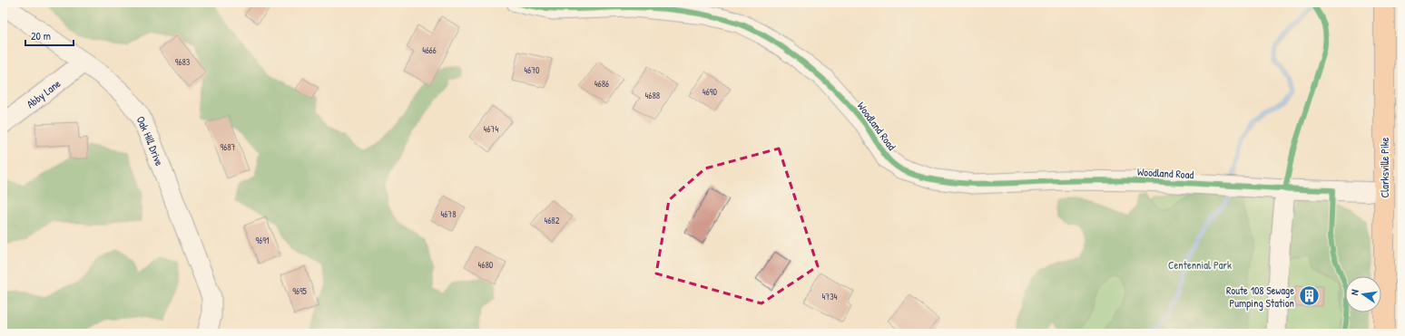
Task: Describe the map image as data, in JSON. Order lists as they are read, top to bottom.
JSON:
{
  "streets": {
    "main road": ["Clarksville Pike"],
    "street": ["Abby Lane", "Woodland Road", "Oak Hill Drive"]
  },
  "crossings": [
    ["Abby Lane", "Oak Hill Drive"],
    ["Woodland Road", "Clarksville Pike"]
  ],
  "parks": ["Centennial Park"],
  "places": {
    "building": ["Route 108 Sewage Pumping Station"]
  },
  "house_numbers": [
    "4666",
    "9683",
    "4670",
    "4686",
    "4690",
    "4688",
    "4674",
    "9687",
    "4678",
    "4682",
    "9691",
    "4680",
    "9695",
    "4734"
  ],
  "scale_bar": "20 m",
  "north": "left"
}
